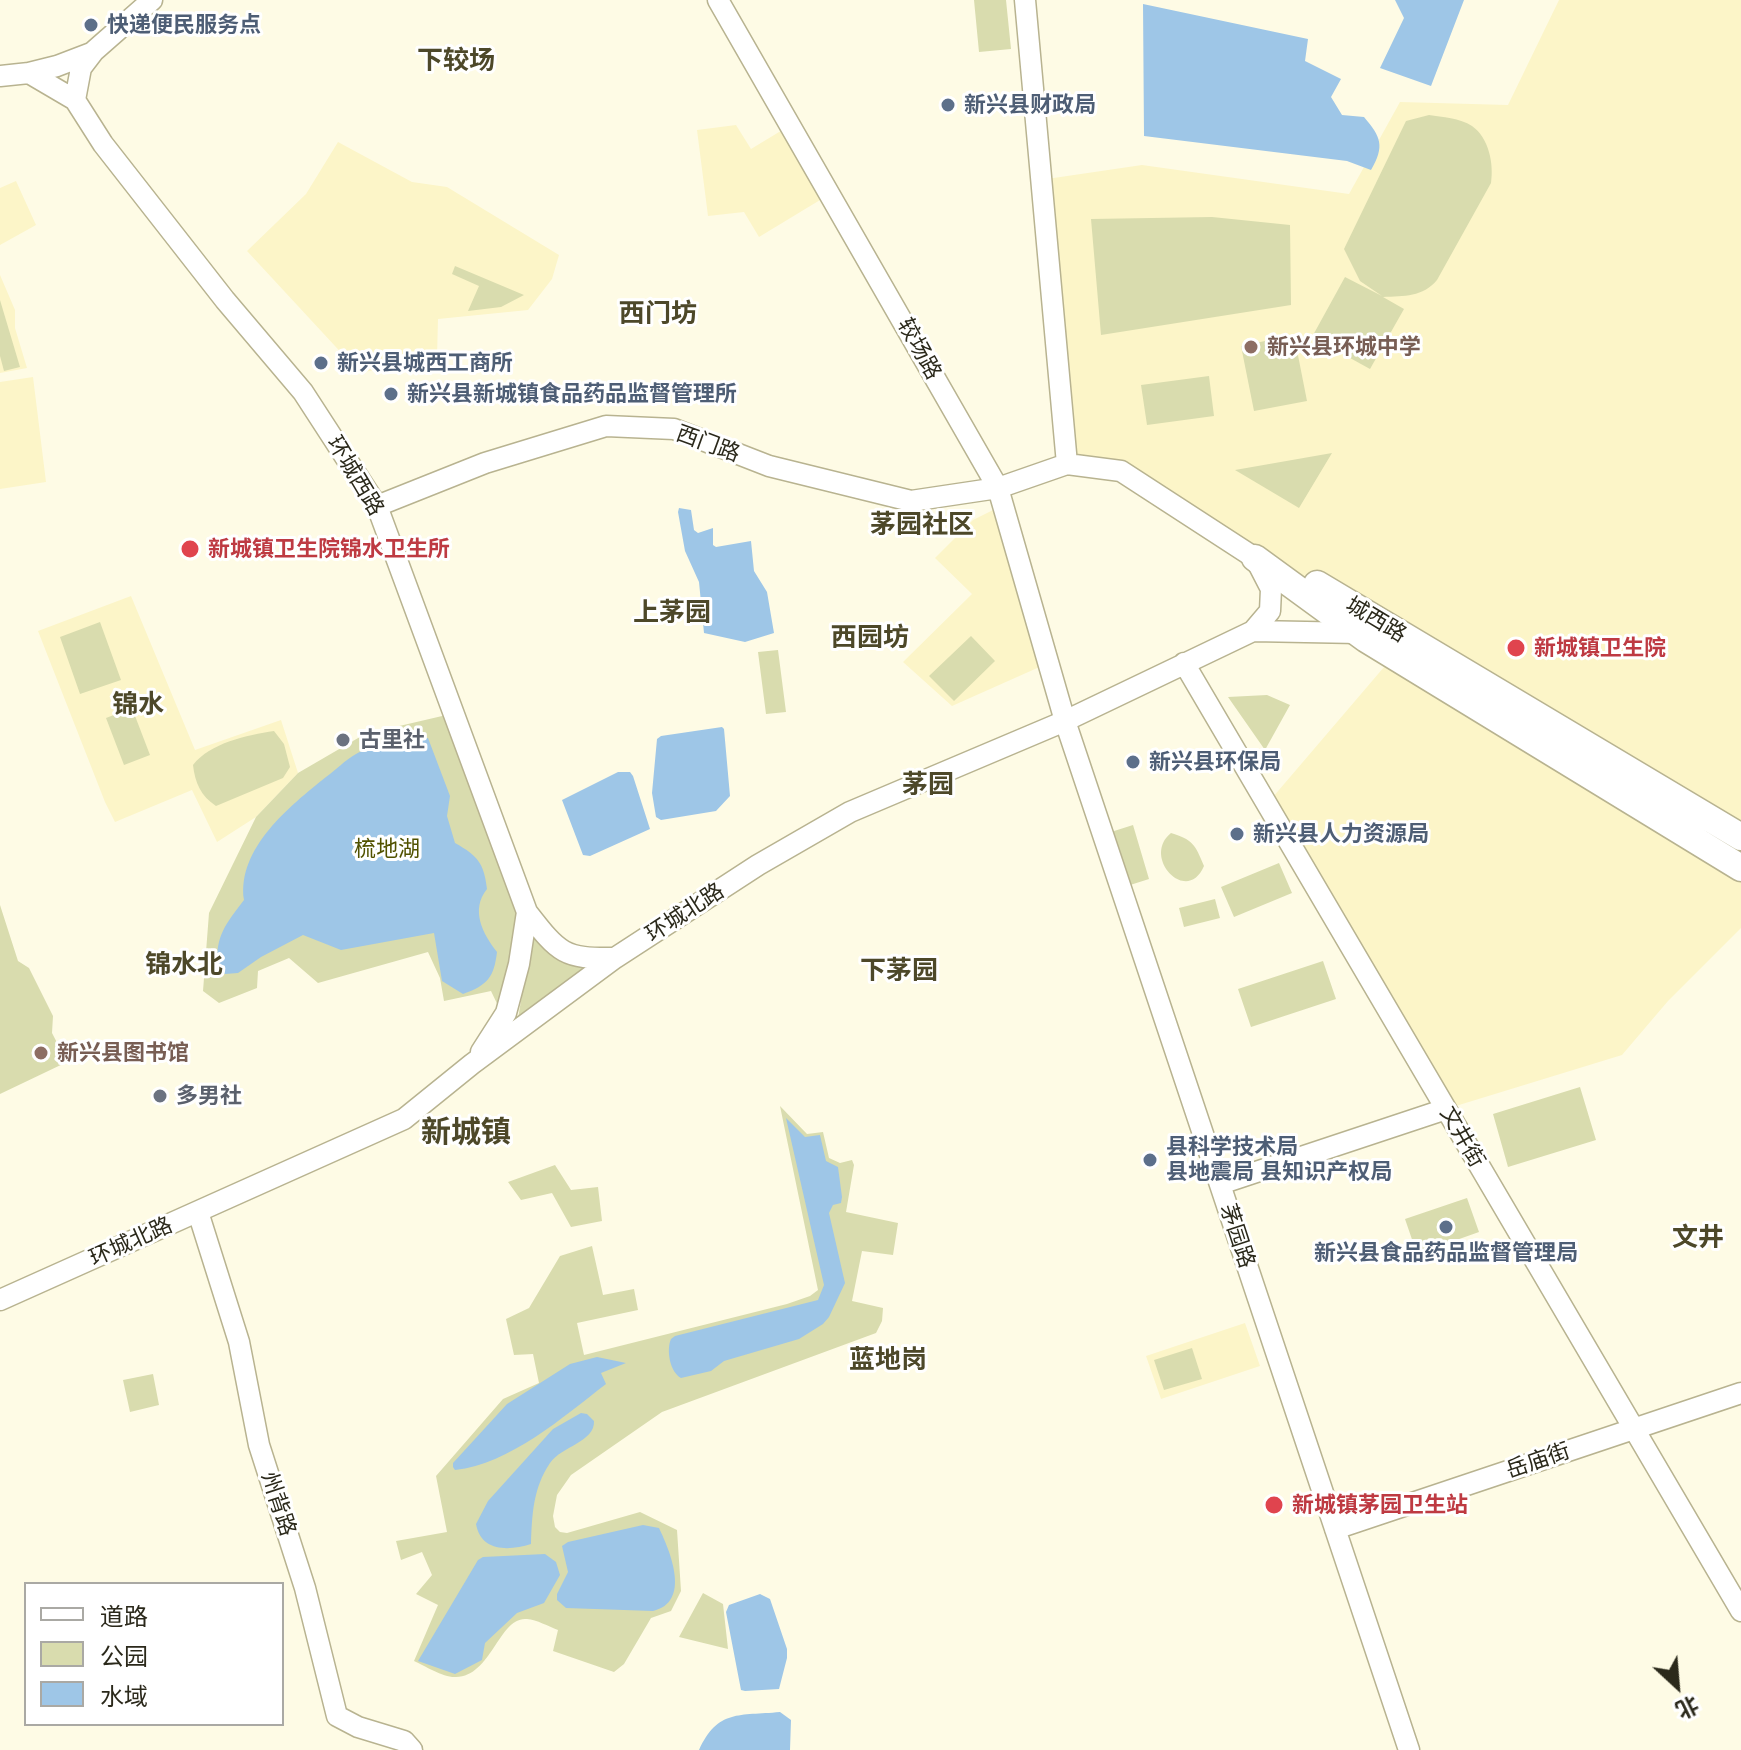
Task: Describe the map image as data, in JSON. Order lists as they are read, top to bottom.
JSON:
{
  "streets": {
    "main road": ["城西路"],
    "street": [
      "较场路",
      "西门路",
      "环城西路",
      "环城北路",
      "文井街",
      "茅园路",
      "岳庙街",
      "州背路"
    ]
  },
  "crossings": [
    ["较场路", "西门路"],
    ["较场路", "城西路"],
    ["较场路", "环城北路"],
    ["较场路", "茅园路"],
    ["西门路", "环城西路"],
    ["西门路", "城西路"],
    ["环城西路", "环城北路"],
    ["城西路", "环城北路"],
    ["环城北路", "文井街"],
    ["环城北路", "茅园路"],
    ["环城北路", "州背路"],
    ["文井街", "岳庙街"],
    ["茅园路", "岳庙街"]
  ],
  "districts": [
    "下较场",
    "西门坊",
    "茅园社区",
    "上茅园",
    "西园坊",
    "锦水",
    "茅园",
    "锦水北",
    "下茅园",
    "新城镇",
    "文井",
    "蓝地岗"
  ],
  "parks": ["梳地湖"],
  "places": [
    "快递便民服务点",
    "新兴县财政局",
    "新兴县环城中学",
    "新兴县城西工商所",
    "新兴县新城镇食品药品监督管理所",
    "新城镇卫生院锦水卫生所",
    "新城镇卫生院",
    "古里社",
    "新兴县环保局",
    "新兴县人力资源局",
    "新兴县图书馆",
    "多男社",
    "县科学技术局 县地震局 县知识产权局",
    "新兴县食品药品监督管理局",
    "新城镇茅园卫生站"
  ],
  "legend": ["道路", "公园", "水域"],
  "north": "bottom right"
}
